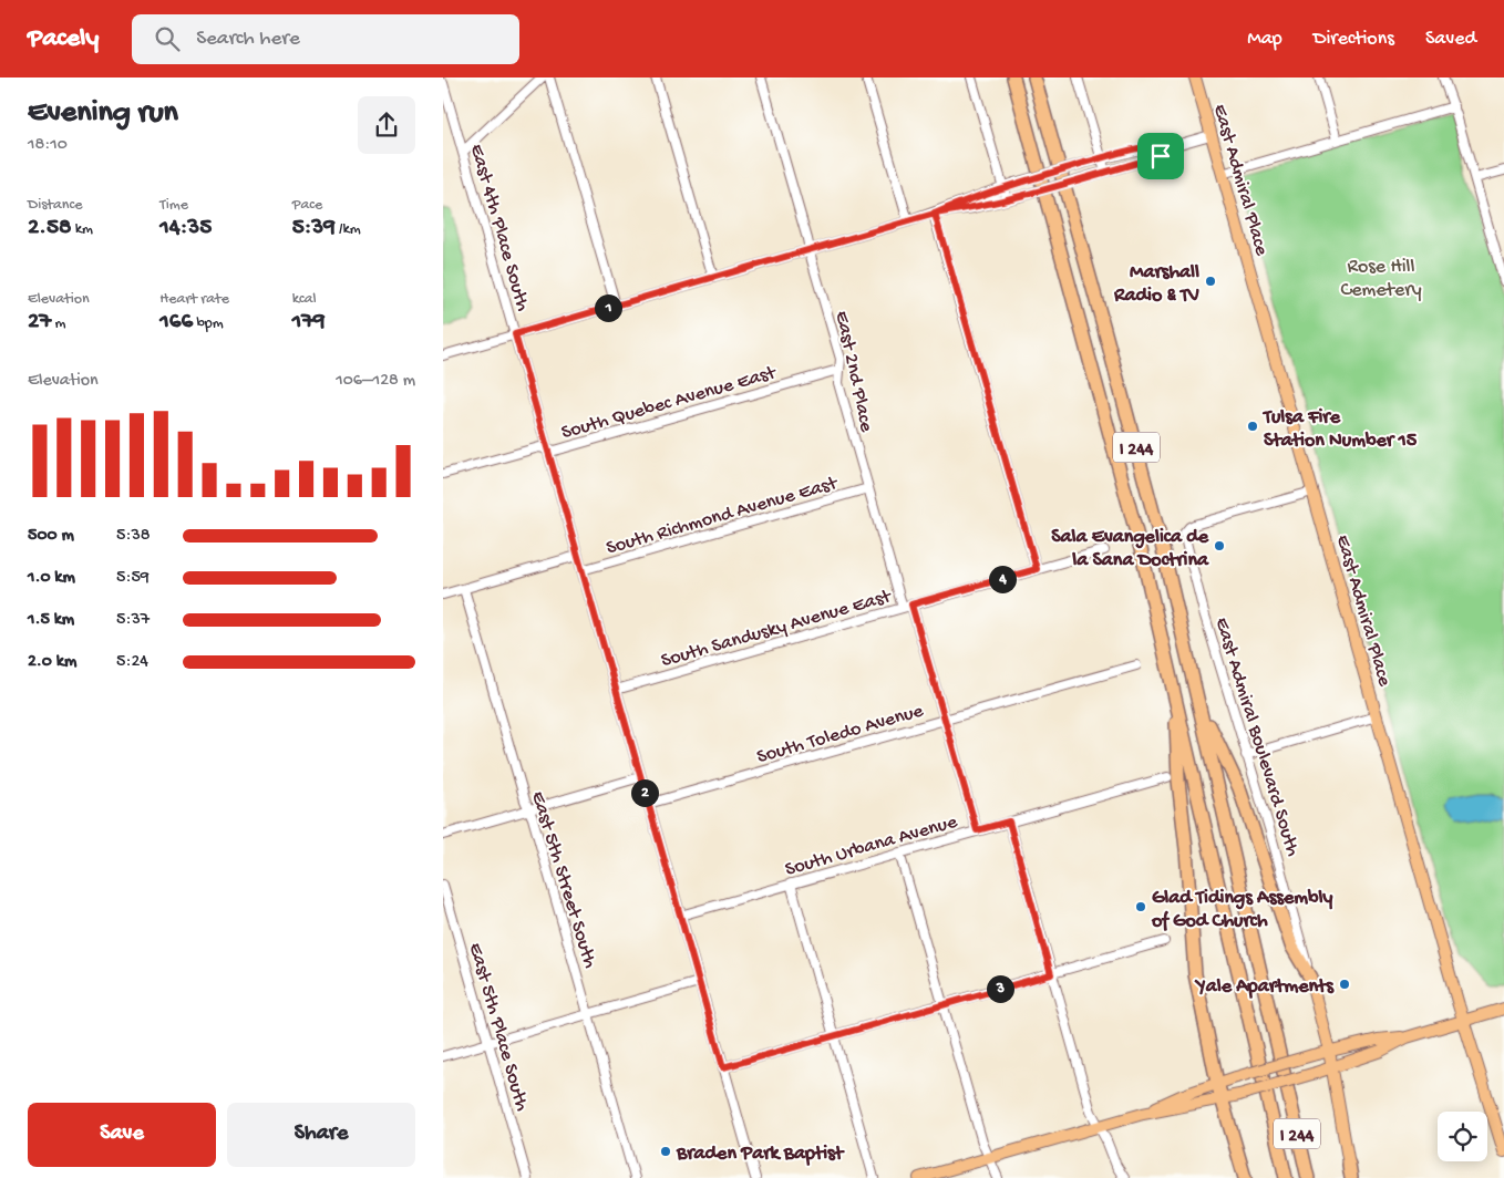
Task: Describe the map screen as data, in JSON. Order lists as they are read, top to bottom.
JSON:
{
  "streets": {
    "highway": ["I 244"],
    "main road": ["East Admiral Place", "East Admiral Boulevard South"],
    "street": [
      "East 4th Place South",
      "East 2nd Place",
      "South Quebec Avenue East",
      "South Richmond Avenue East",
      "South Sandusky Avenue East",
      "South Toledo Avenue",
      "South Urbana Avenue",
      "East 5th Street South",
      "East 5th Place South"
    ]
  },
  "crossings": [
    ["East Admiral Place", "East Admiral Boulevard South"],
    ["East 4th Place South", "South Quebec Avenue East"],
    ["East 4th Place South", "South Richmond Avenue East"],
    ["East 4th Place South", "South Sandusky Avenue East"],
    ["East 4th Place South", "South Toledo Avenue"],
    ["East 4th Place South", "South Urbana Avenue"],
    ["East 2nd Place", "South Quebec Avenue East"],
    ["East 2nd Place", "South Richmond Avenue East"],
    ["East 2nd Place", "South Sandusky Avenue East"],
    ["East 2nd Place", "South Toledo Avenue"],
    ["East 2nd Place", "South Urbana Avenue"]
  ],
  "parks": ["Rose Hill Cemetery"],
  "places": [
    "Marshall Radio & TV",
    "Tulsa Fire Station Number 15",
    "Sala Evangelica de la Sana Doctrina",
    "Glad Tidings Assembly of God Church",
    "Yale Apartments",
    "Braden Park Baptist"
  ],
  "page": {
    "header": "Pacely",
    "search": "Search here",
    "nav": ["Map", "Directions", "Saved"],
    "heading": ["Evening run", "18:10"],
    "stats": [
      ["Distance", "2.58 km"],
      ["Time", "14:35"],
      ["Pace", "5:39 /km"],
      ["Elevation", "27 m"],
      ["Heart rate", "166 bpm"],
      ["kcal", "179"]
    ],
    "pins": [
      "1",
      "4",
      "2",
      "3"
    ],
    "chart": ["Elevation", "106–128 m"],
    "list": [
      {
        "name": "500 m",
        "note": "5:38"
      },
      {
        "name": "1.0 km",
        "note": "5:59"
      },
      {
        "name": "1.5 km",
        "note": "5:37"
      },
      {
        "name": "2.0 km",
        "note": "5:24"
      }
    ],
    "buttons": ["Save", "Share"]
  }
}
